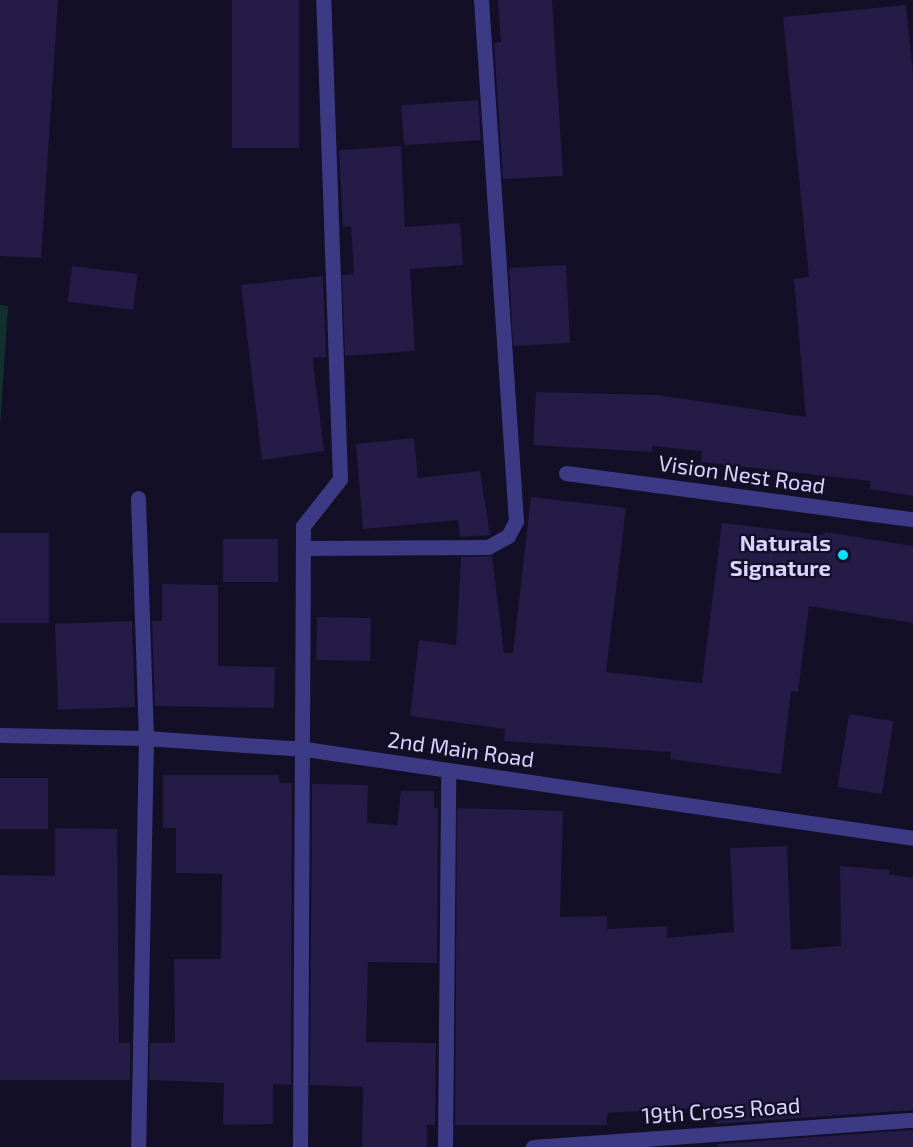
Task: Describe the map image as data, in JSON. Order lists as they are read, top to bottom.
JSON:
{
  "streets": {
    "street": ["Vision Nest Road", "2nd Main Road", "19th Cross Road"]
  },
  "places": ["Naturals Signature"]
}
